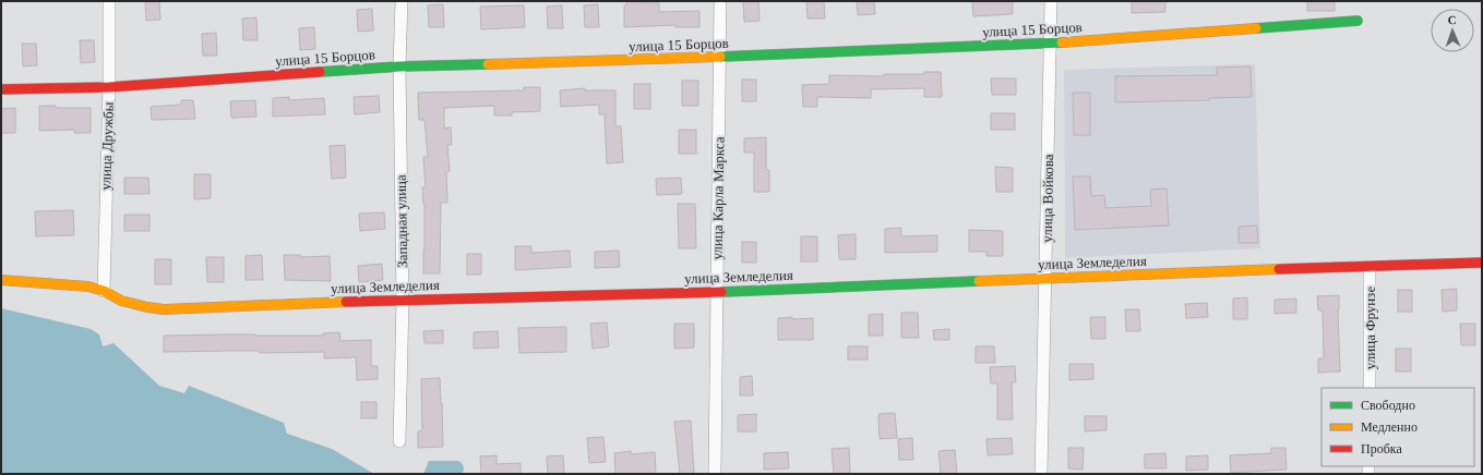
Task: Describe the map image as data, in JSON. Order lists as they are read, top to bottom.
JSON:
{
  "streets": {
    "street": [
      "улица 15 Борцов",
      "улица Дружбы",
      "улица Карла Маркса",
      "улица Войкова",
      "Западная улица",
      "улица Земледелия",
      "улица Фрунзе"
    ]
  },
  "crossings": [
    ["улица 15 Борцов", "улица Дружбы"],
    ["улица 15 Борцов", "улица Карла Маркса"],
    ["улица 15 Борцов", "улица Войкова"],
    ["улица 15 Борцов", "Западная улица"],
    ["улица Дружбы", "улица Земледелия"],
    ["улица Карла Маркса", "улица Земледелия"],
    ["улица Войкова", "улица Земледелия"],
    ["Западная улица", "улица Земледелия"],
    ["улица Земледелия", "улица Фрунзе"]
  ],
  "legend": ["Свободно", "Медленно", "Пробка"],
  "north": "top"
}
